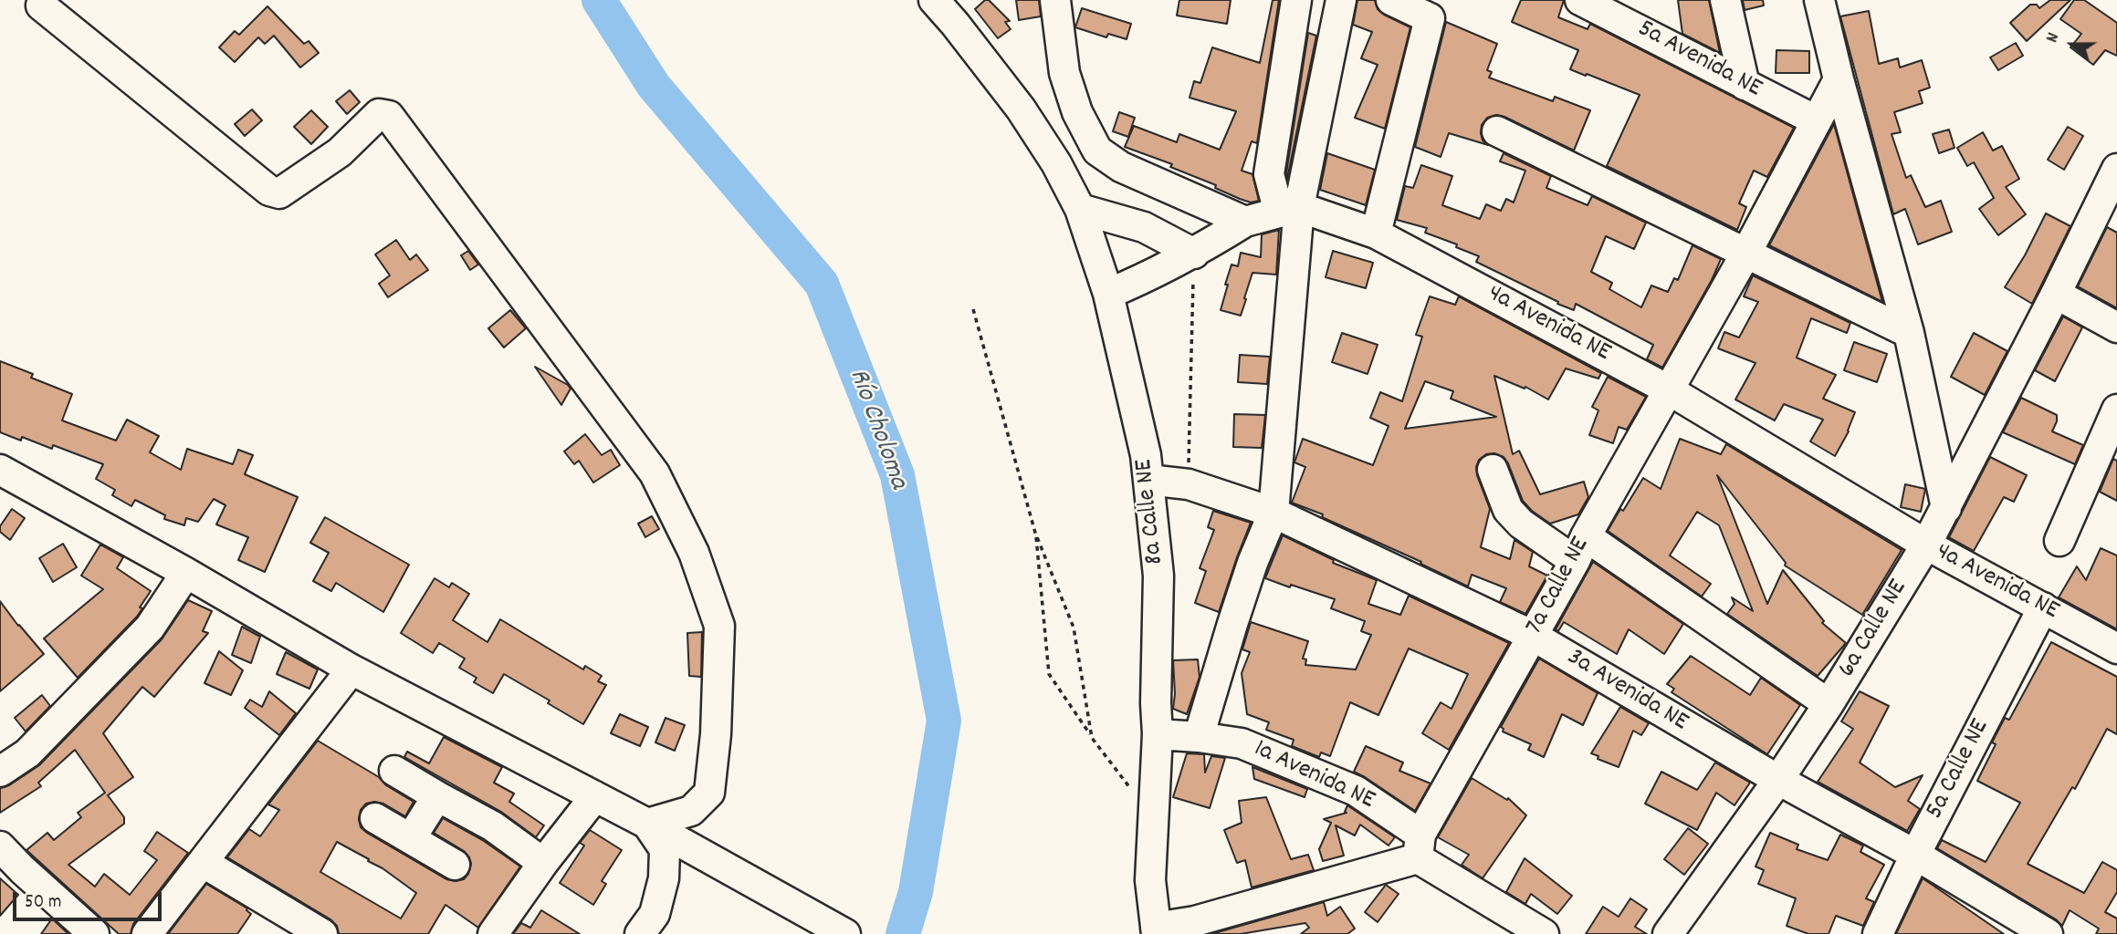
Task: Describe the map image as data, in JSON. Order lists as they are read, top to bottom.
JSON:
{
  "streets": {
    "street": [
      "5a Avenida NE",
      "4a Avenida NE",
      "8a Calle NE",
      "7a Calle NE",
      "6a Calle NE",
      "3a Avenida NE",
      "5a Calle NE",
      "1a Avenida NE"
    ]
  },
  "crossings": [
    ["5a Avenida NE", "7a Calle NE"],
    ["4a Avenida NE", "7a Calle NE"],
    ["4a Avenida NE", "6a Calle NE"],
    ["4a Avenida NE", "5a Calle NE"],
    ["8a Calle NE", "3a Avenida NE"],
    ["8a Calle NE", "1a Avenida NE"],
    ["7a Calle NE", "3a Avenida NE"],
    ["7a Calle NE", "1a Avenida NE"],
    ["6a Calle NE", "3a Avenida NE"],
    ["3a Avenida NE", "5a Calle NE"]
  ],
  "water": ["Río Choloma"],
  "scale_bar": "50 m",
  "north": "left"
}
